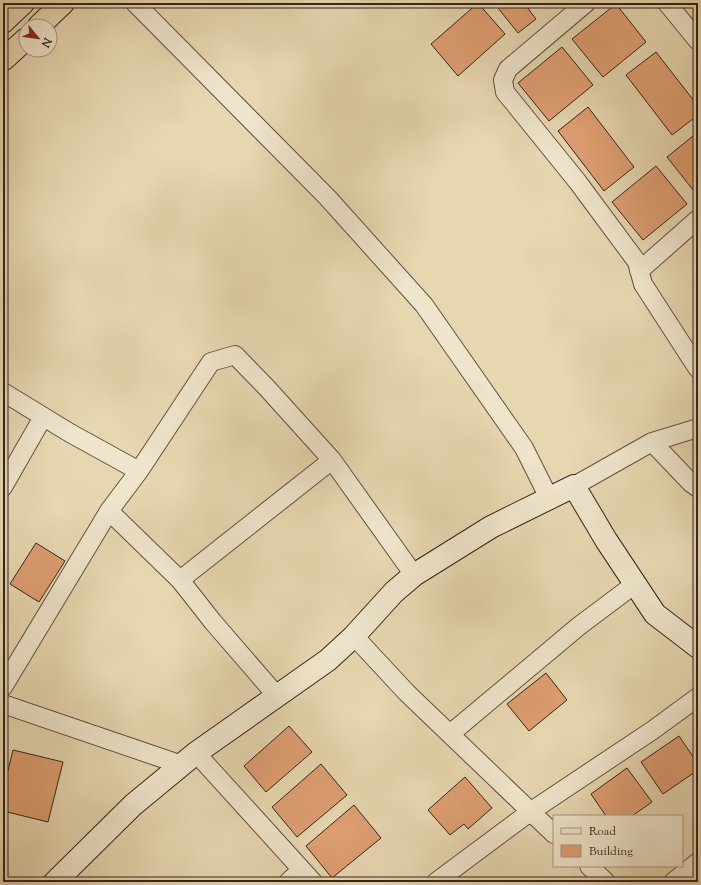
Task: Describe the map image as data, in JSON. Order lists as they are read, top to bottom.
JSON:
{
  "legend": ["Road", "Building"],
  "north": "bottom right"
}
